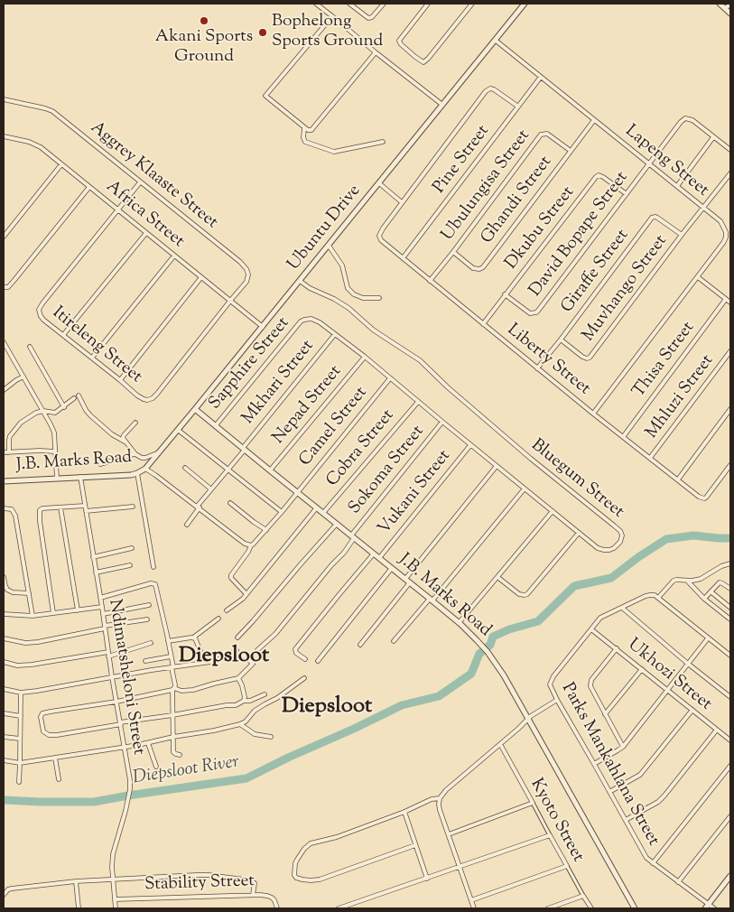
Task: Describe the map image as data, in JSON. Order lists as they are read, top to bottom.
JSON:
{
  "streets": {
    "street": [
      "Pine Street",
      "Lapeng Street",
      "Aggrey Klaaste Street",
      "Ubulungisa Street",
      "Ghandi Street",
      "Africa Street",
      "Ubuntu Drive",
      "Dkubu Street",
      "David Bopape Street",
      "Giraffe Street",
      "Muvhango Street",
      "Itireleng Street",
      "Liberty Street",
      "Thisa Street",
      "Sapphire Street",
      "Mkhari Street",
      "Mhluzi Street",
      "Nepad Street",
      "Camel Street",
      "Cobra Street",
      "J.B. Marks Road",
      "Sokoma Street",
      "Bluegum Street",
      "Vukani Street",
      "Ukhozi Street",
      "Ndimatsheloni Street",
      "Parks Mankahlana Street",
      "Kyoto Street",
      "Stability Street"
    ]
  },
  "crossings": [
    ["Pine Street", "Lapeng Street"],
    ["Pine Street", "Liberty Street"],
    ["Lapeng Street", "Ghandi Street"],
    ["Lapeng Street", "Ubuntu Drive"],
    ["Lapeng Street", "David Bopape Street"],
    ["Lapeng Street", "Muvhango Street"],
    ["Lapeng Street", "Liberty Street"],
    ["Aggrey Klaaste Street", "Africa Street"],
    ["Aggrey Klaaste Street", "Itireleng Street"],
    ["Ubulungisa Street", "Ghandi Street"],
    ["Ubulungisa Street", "Liberty Street"],
    ["Africa Street", "Ubuntu Drive"],
    ["Africa Street", "Itireleng Street"],
    ["Ubuntu Drive", "J.B. Marks Road"],
    ["Ubuntu Drive", "Bluegum Street"],
    ["Dkubu Street", "David Bopape Street"],
    ["Dkubu Street", "Liberty Street"],
    ["Giraffe Street", "Muvhango Street"],
    ["Giraffe Street", "Liberty Street"],
    ["Liberty Street", "Thisa Street"],
    ["Liberty Street", "Mhluzi Street"],
    ["Sapphire Street", "J.B. Marks Road"],
    ["Sapphire Street", "Bluegum Street"],
    ["Mkhari Street", "J.B. Marks Road"],
    ["Mkhari Street", "Bluegum Street"],
    ["Nepad Street", "J.B. Marks Road"],
    ["Nepad Street", "Bluegum Street"],
    ["Camel Street", "J.B. Marks Road"],
    ["Camel Street", "Bluegum Street"],
    ["Cobra Street", "J.B. Marks Road"],
    ["Cobra Street", "Bluegum Street"],
    ["J.B. Marks Road", "Sokoma Street"],
    ["J.B. Marks Road", "Vukani Street"],
    ["J.B. Marks Road", "Ndimatsheloni Street"],
    ["Sokoma Street", "Bluegum Street"],
    ["Bluegum Street", "Vukani Street"],
    ["Ukhozi Street", "Parks Mankahlana Street"],
    ["Ndimatsheloni Street", "Stability Street"]
  ],
  "districts": ["Diepsloot", "Diepsloot"],
  "water": ["Diepsloot River"],
  "places": ["Akani Sports Ground", "Bophelong Sports Ground"]
}
